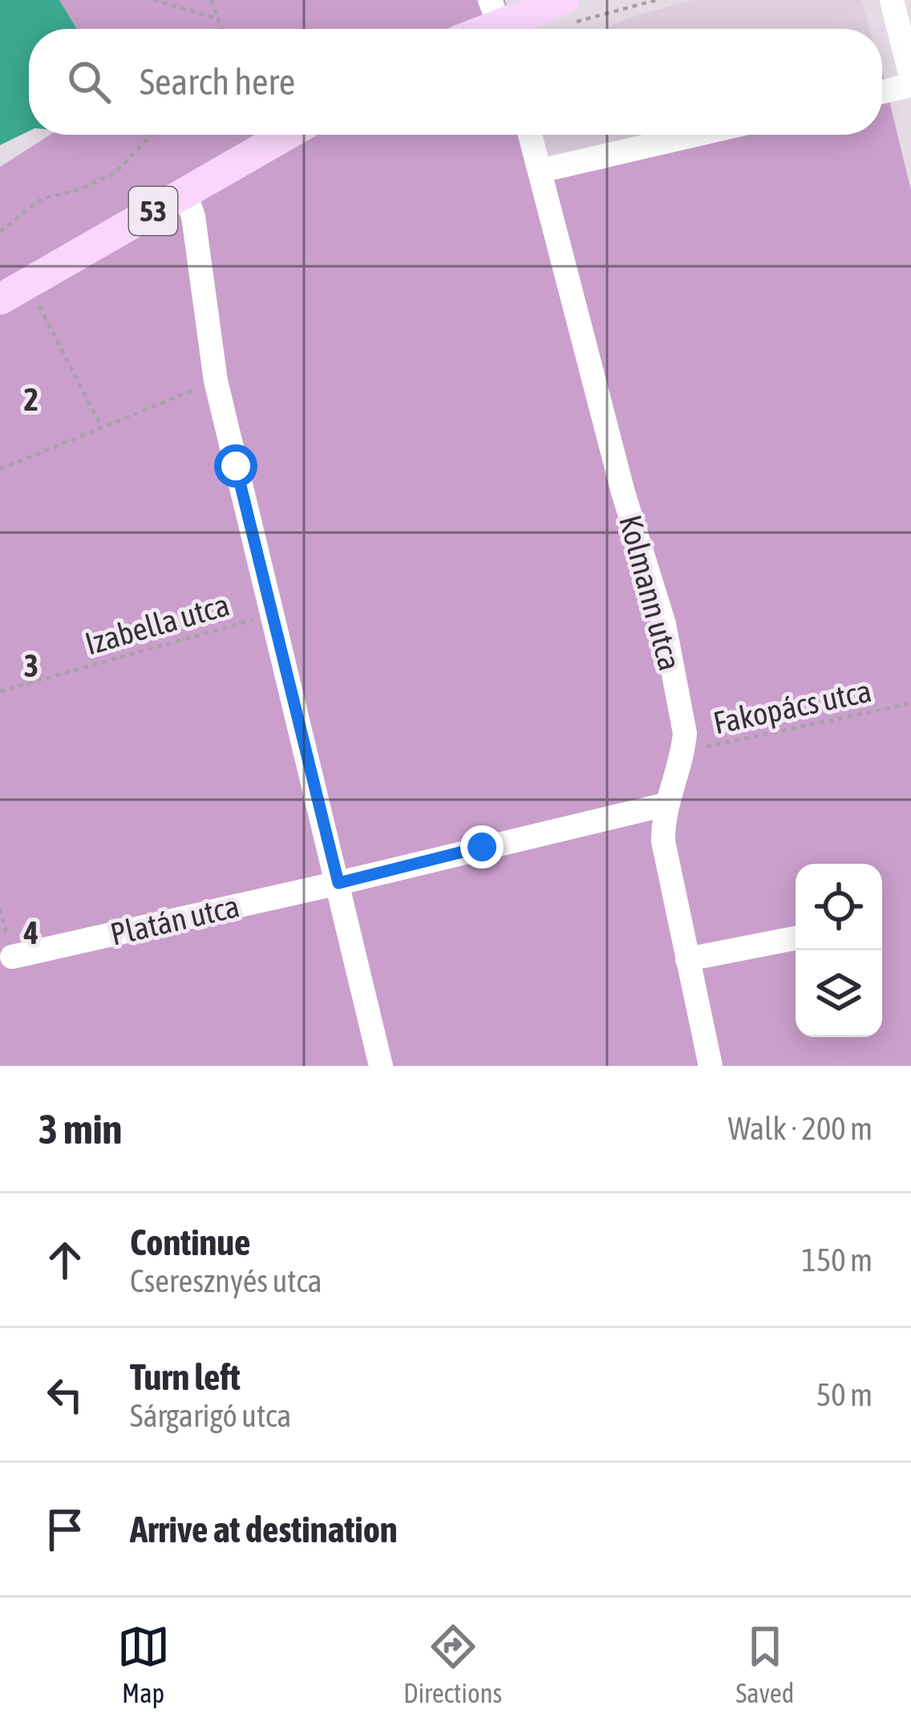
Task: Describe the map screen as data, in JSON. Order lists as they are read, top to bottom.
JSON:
{
  "streets": {
    "main road": ["53"],
    "street": ["Kolmann utca", "Platán utca"],
    "path": ["Izabella utca", "Fakopács utca"]
  },
  "crossings": [
    ["Kolmann utca", "Fakopács utca"],
    ["Kolmann utca", "Platán utca"]
  ],
  "page": {
    "search": "Search here",
    "heading": ["3 min", "Walk · 200 m"],
    "list": [
      ["Continue", "Cseresznyés utca", "150 m"],
      ["Turn left", "Sárgarigó utca", "50 m"],
      "Arrive at destination"
    ],
    "nav": ["Map", "Directions", "Saved"]
  },
  "grid": {
    "rows": ["2", "3", "4"]
  }
}
